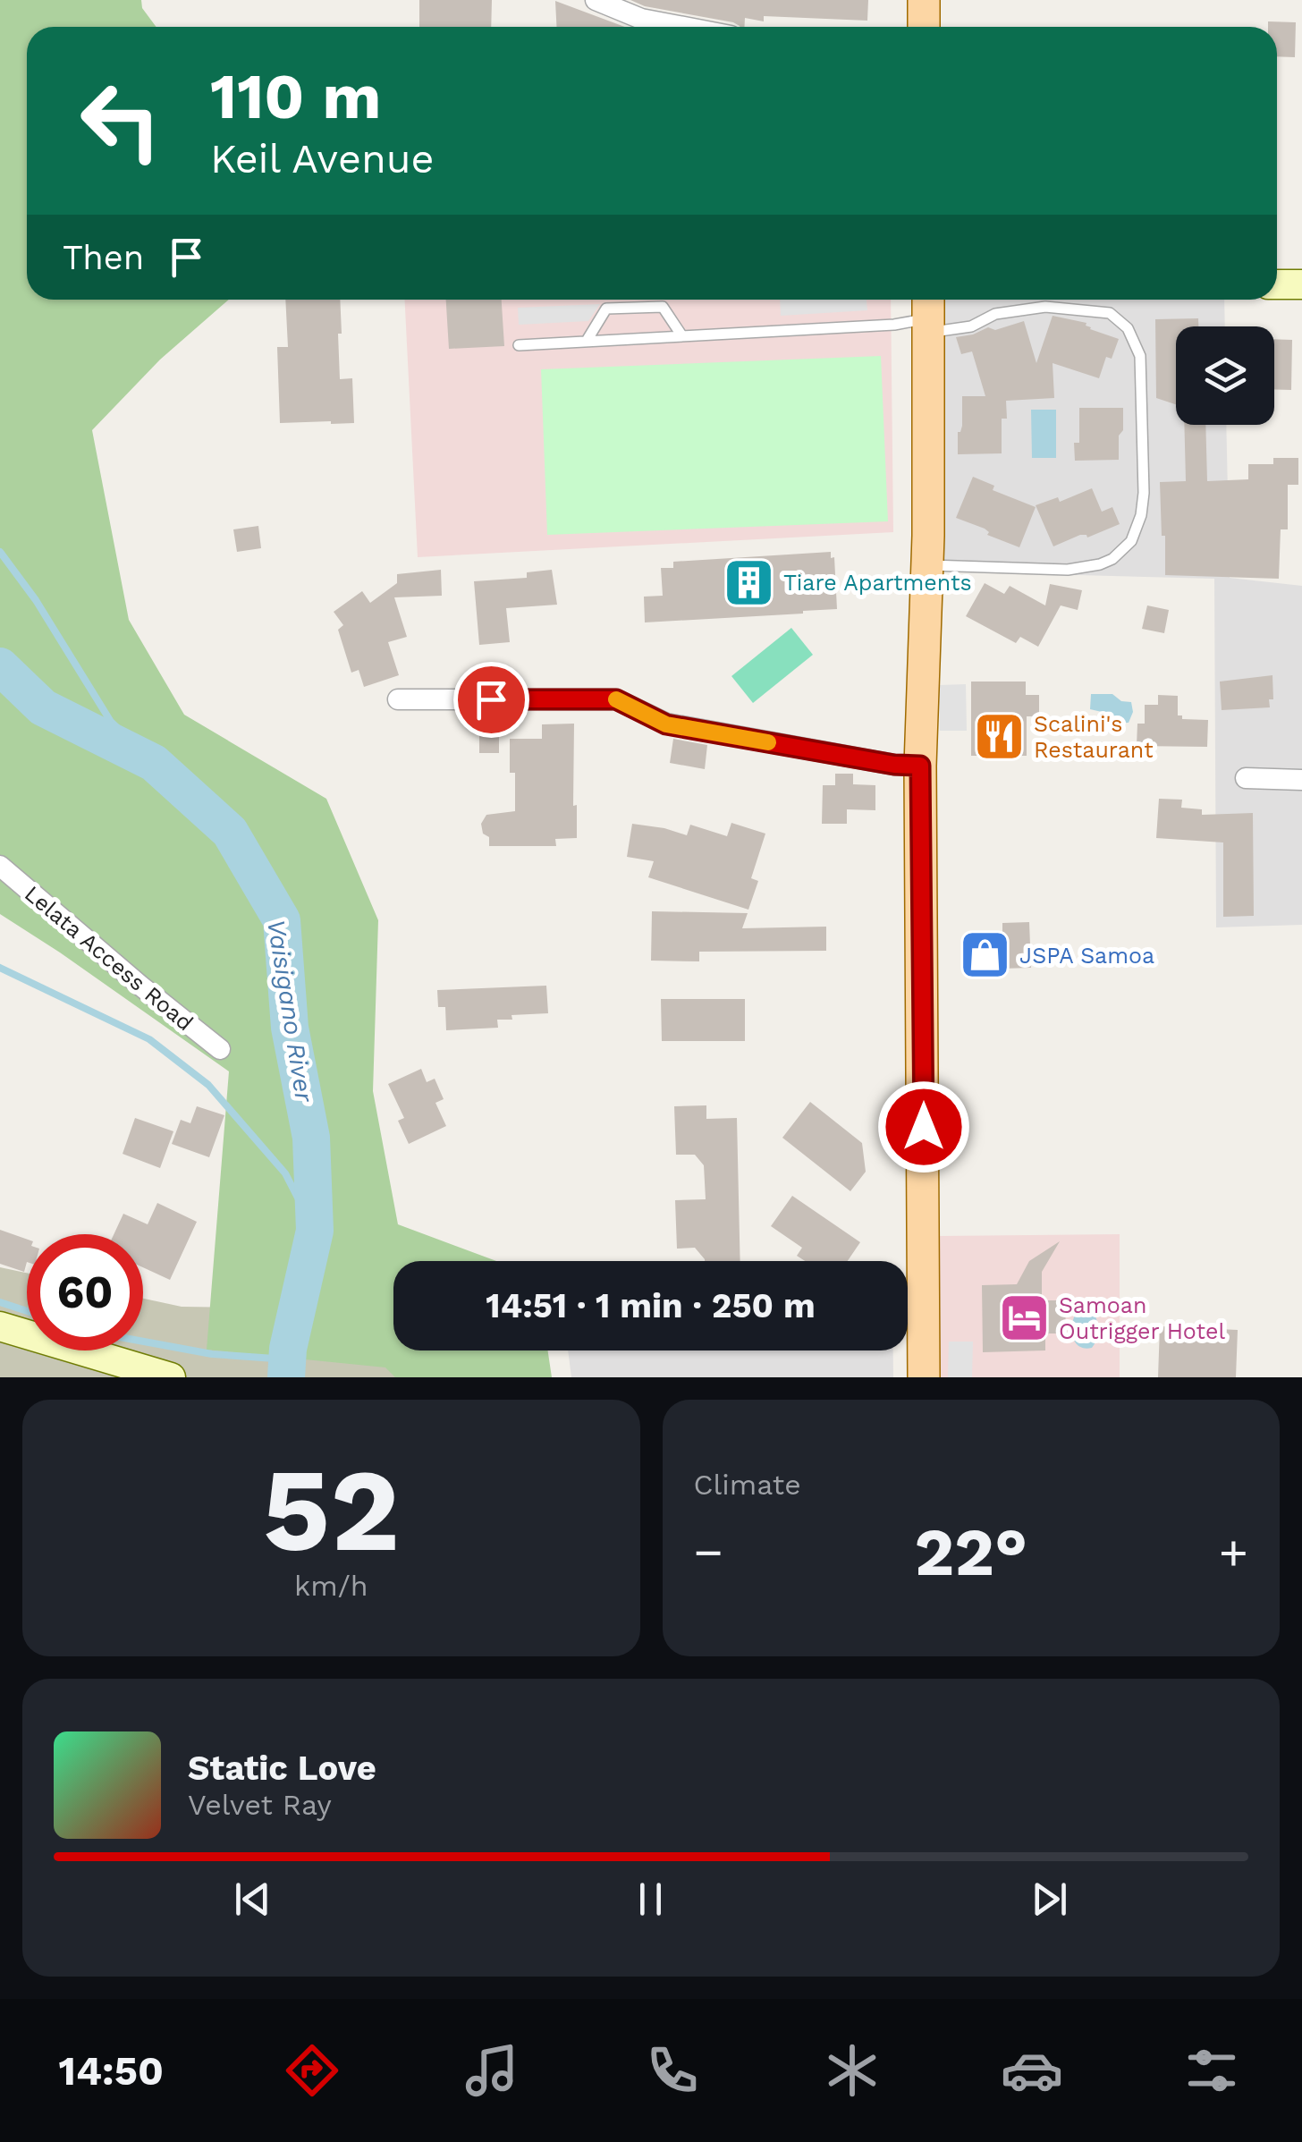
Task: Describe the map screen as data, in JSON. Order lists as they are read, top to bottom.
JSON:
{
  "streets": {
    "street": ["Lelata Access Road"]
  },
  "water": ["Vaisigano River"],
  "places": {
    "building": ["Tiare Apartments"],
    "restaurant": ["Scalini's Restaurant"],
    "shop": ["JSPA Samoa"],
    "hotel": ["Samoan Outrigger Hotel"]
  },
  "page": {
    "turn": ["110 m", "Keil Avenue"],
    "then": "Then",
    "limit": "60",
    "trip": "14:51 · 1 min · 250 m",
    "tile": [
      ["52", "km/h"],
      "Climate"
    ],
    "heat": ["−", "22°", "+"],
    "song": ["Static Love", "Velvet Ray"],
    "tabs": "14:50"
  }
}
